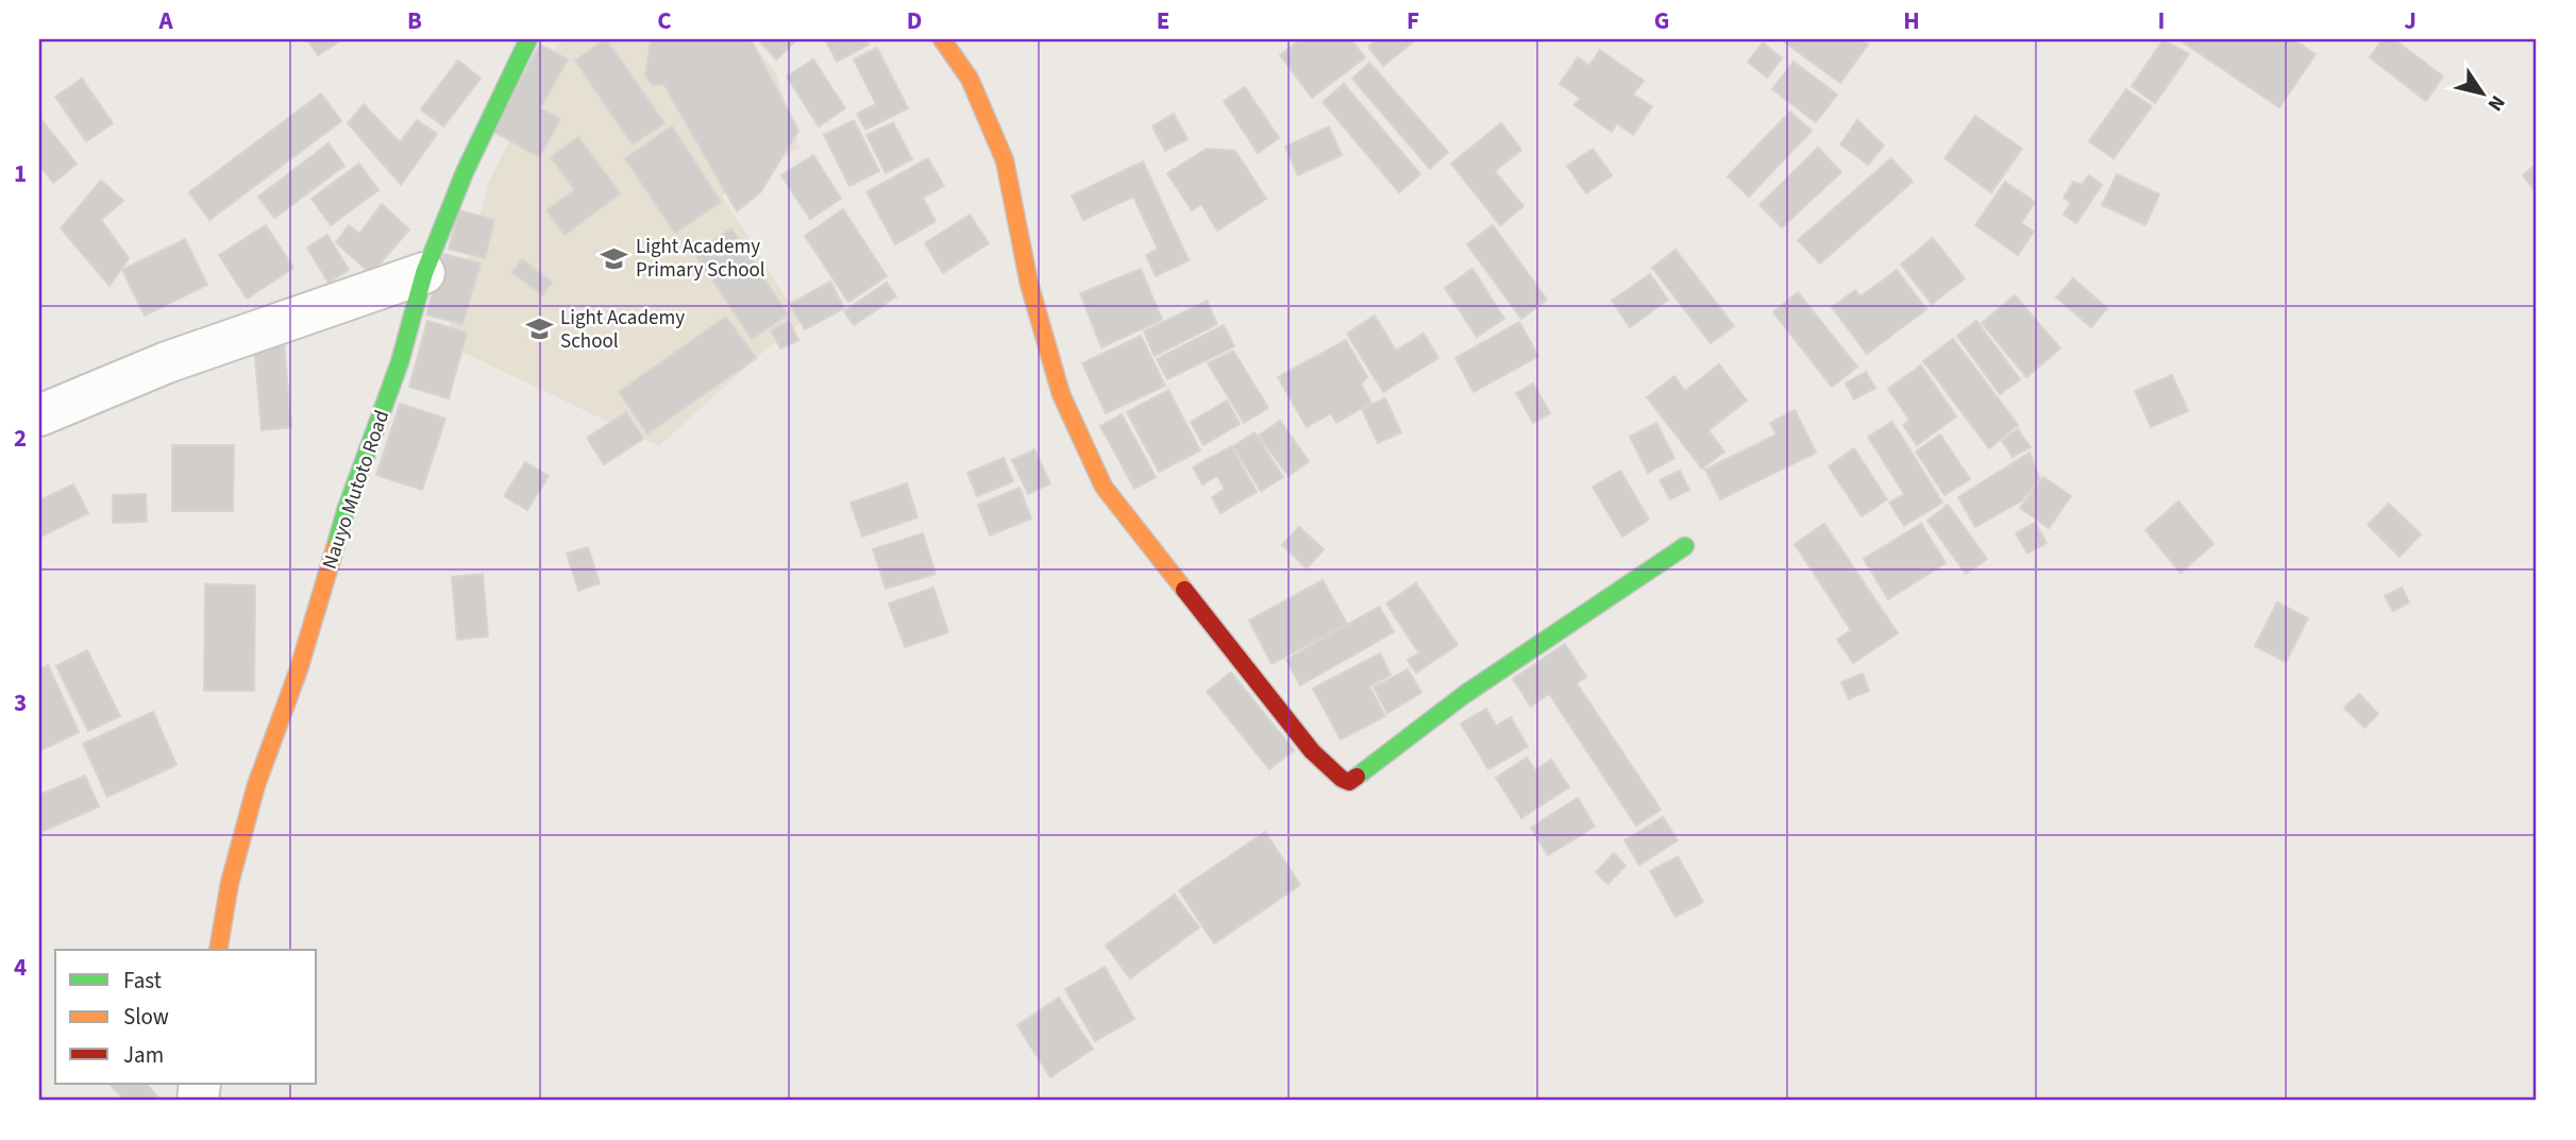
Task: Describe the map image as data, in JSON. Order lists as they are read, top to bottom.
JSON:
{
  "streets": {
    "street": ["Nauyo Mutoto Road"]
  },
  "places": {
    "school or university": ["Light Academy Primary School", "Light Academy School"]
  },
  "legend": ["Fast", "Slow", "Jam"],
  "north": "bottom right",
  "grid": {
    "columns": [
      "A",
      "B",
      "C",
      "D",
      "E",
      "F",
      "G",
      "H",
      "I",
      "J"
    ],
    "rows": [
      "1",
      "2",
      "3",
      "4"
    ]
  }
}
